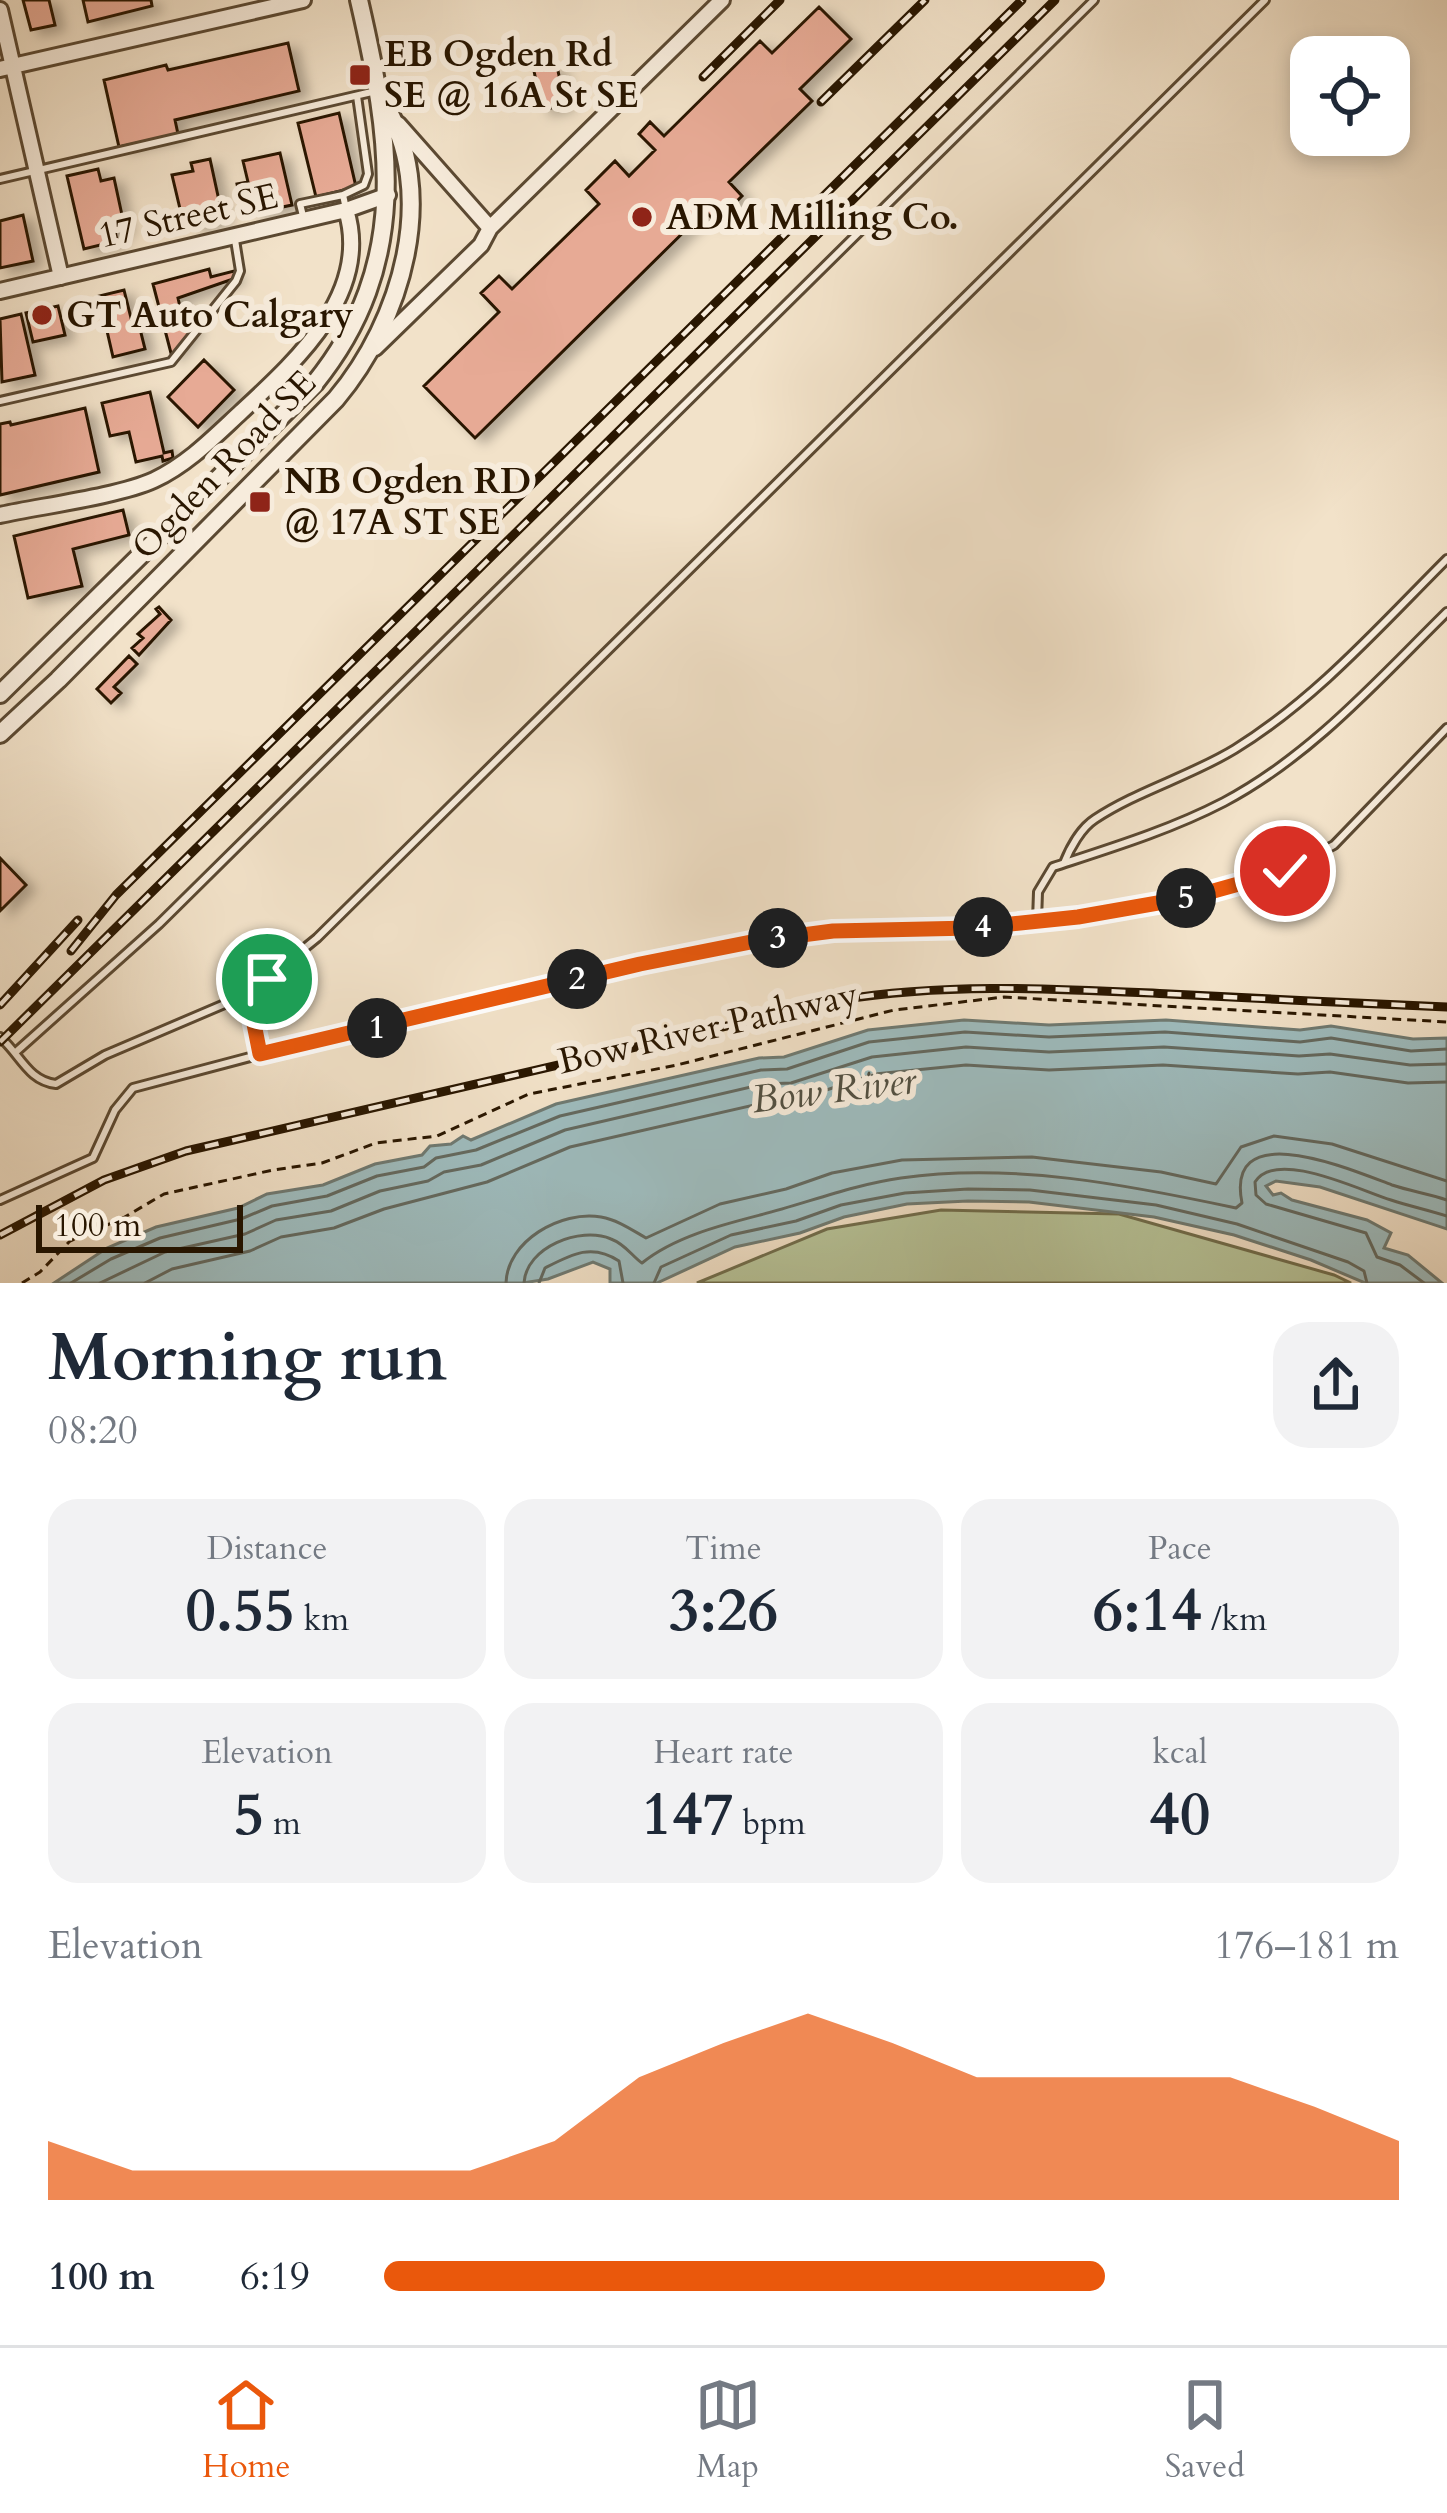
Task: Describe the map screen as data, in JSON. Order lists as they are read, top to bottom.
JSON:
{
  "streets": {
    "street": ["17 Street SE", "Ogden Road SE"],
    "path": ["Bow River Pathway"]
  },
  "crossings": [
    ["17 Street SE", "Ogden Road SE"]
  ],
  "water": ["Bow River"],
  "places": {
    "transit": ["EB Ogden Rd SE @ 16A St SE", "NB Ogden RD @ 17A ST SE"],
    "other": ["ADM Milling Co.", "GT Auto Calgary"]
  },
  "scale_bar": "100 m",
  "page": {
    "pins": [
      "5",
      "4",
      "3",
      "2",
      "1"
    ],
    "scale": "100 m",
    "heading": ["Morning run", "08:20"],
    "stats": [
      ["Distance", "0.55 km"],
      ["Time", "3:26"],
      ["Pace", "6:14 /km"],
      ["Elevation", "5 m"],
      ["Heart rate", "147 bpm"],
      ["kcal", "40"]
    ],
    "chart": ["Elevation", "176–181 m"],
    "list": [
      {
        "name": "100 m",
        "note": "6:19"
      }
    ],
    "tabs": ["Home", "Map", "Saved"]
  }
}
